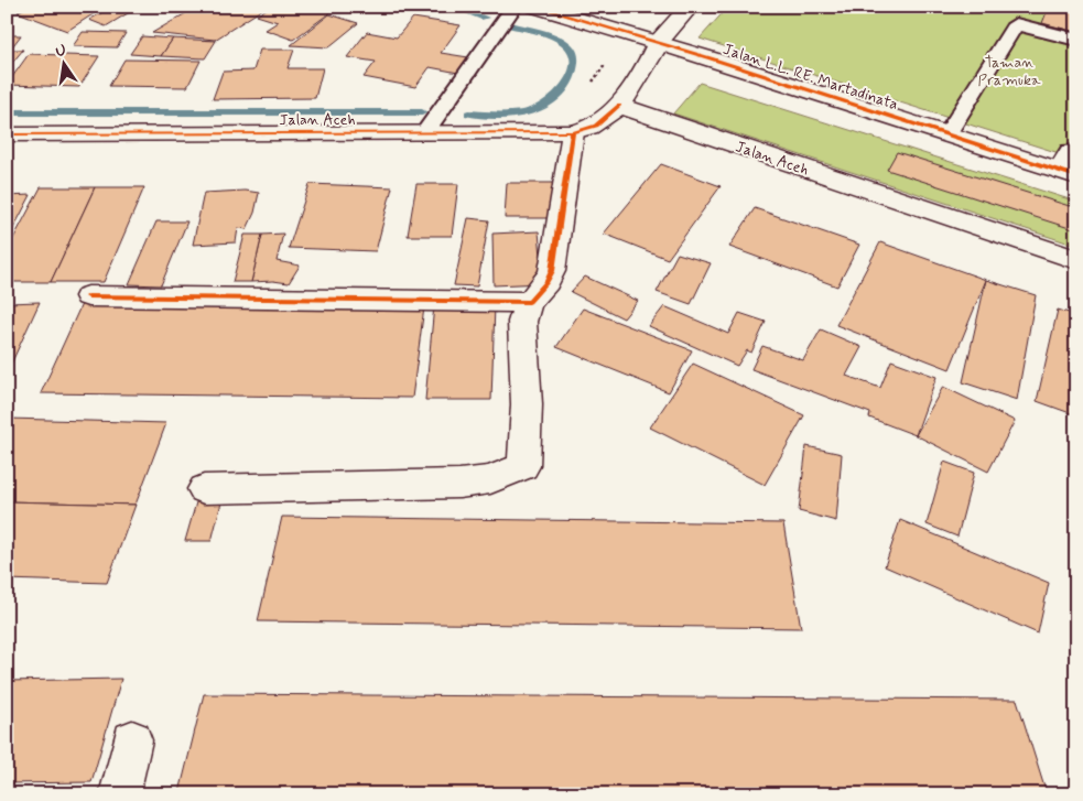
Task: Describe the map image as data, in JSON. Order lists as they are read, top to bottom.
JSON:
{
  "streets": {
    "main road": ["Jalan L.L. RE. Martadinata", "Jalan Aceh"]
  },
  "parks": ["Taman Pramuka"],
  "north": "top"
}
